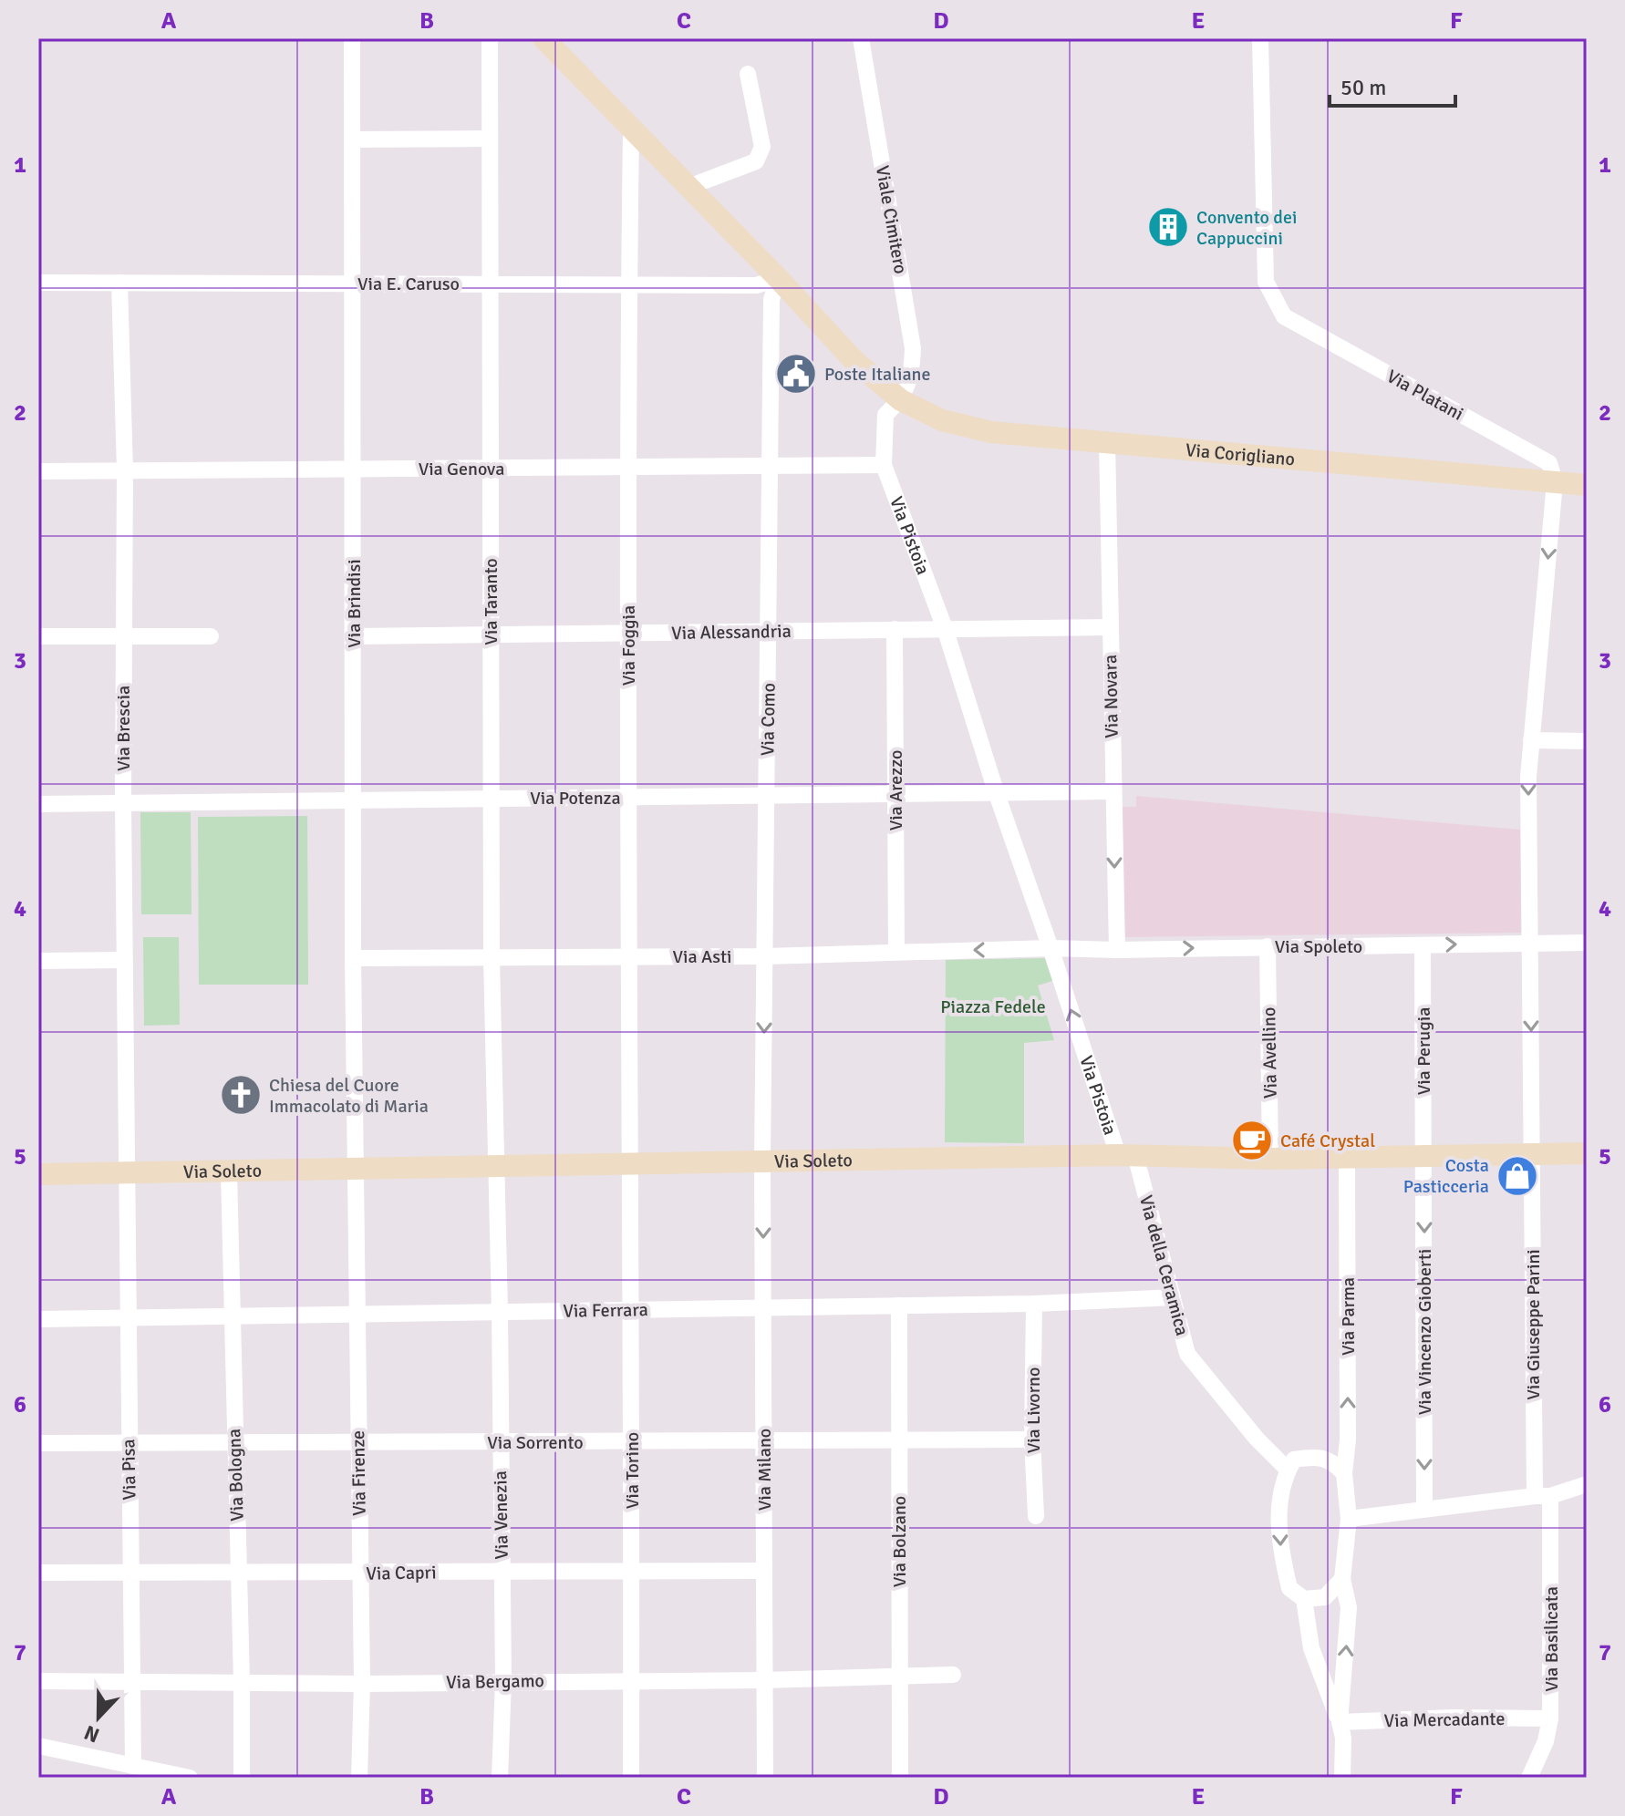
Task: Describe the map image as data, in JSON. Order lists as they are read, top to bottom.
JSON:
{
  "streets": {
    "street": [
      "Viale Cimitero",
      "Via E. Caruso",
      "Via Platani",
      "Via Corigliano",
      "Via Genova",
      "Via Pistoia",
      "Via Taranto",
      "Via Brindisi",
      "Via Alessandria",
      "Via Foggia",
      "Via Novara",
      "Via Como",
      "Via Brescia",
      "Via Arezzo",
      "Via Potenza",
      "Via Spoleto",
      "Via Asti",
      "Via Perugia",
      "Via Avellino",
      "Via Soleto",
      "Via della Ceramica",
      "Via Ferrara",
      "Via Parma",
      "Via Giuseppe Parini",
      "Via Vincenzo Gioberti",
      "Via Livorno",
      "Via Sorrento",
      "Via Pisa",
      "Via Milano",
      "Via Torino",
      "Via Firenze",
      "Via Bologna",
      "Via Venezia",
      "Via Bolzano",
      "Via Capri",
      "Via Basilicata",
      "Via Bergamo",
      "Via Mercadante"
    ]
  },
  "crossings": [
    ["Viale Cimitero", "Via Corigliano"],
    ["Viale Cimitero", "Via Pistoia"],
    ["Via E. Caruso", "Via Taranto"],
    ["Via E. Caruso", "Via Brindisi"],
    ["Via E. Caruso", "Via Foggia"],
    ["Via E. Caruso", "Via Como"],
    ["Via E. Caruso", "Via Brescia"],
    ["Via Platani", "Via Corigliano"],
    ["Via Platani", "Via Giuseppe Parini"],
    ["Via Corigliano", "Via Pistoia"],
    ["Via Corigliano", "Via Novara"],
    ["Via Corigliano", "Via Giuseppe Parini"],
    ["Via Genova", "Via Pistoia"],
    ["Via Genova", "Via Taranto"],
    ["Via Genova", "Via Brindisi"],
    ["Via Genova", "Via Foggia"],
    ["Via Genova", "Via Como"],
    ["Via Genova", "Via Brescia"],
    ["Via Pistoia", "Via Alessandria"],
    ["Via Pistoia", "Via Potenza"],
    ["Via Pistoia", "Via Spoleto"],
    ["Via Pistoia", "Via Asti"],
    ["Via Pistoia", "Via Soleto"],
    ["Via Pistoia", "Via della Ceramica"],
    ["Via Taranto", "Via Alessandria"],
    ["Via Taranto", "Via Potenza"],
    ["Via Taranto", "Via Asti"],
    ["Via Taranto", "Via Soleto"],
    ["Via Taranto", "Via Venezia"],
    ["Via Brindisi", "Via Alessandria"],
    ["Via Brindisi", "Via Potenza"],
    ["Via Brindisi", "Via Asti"],
    ["Via Brindisi", "Via Soleto"],
    ["Via Brindisi", "Via Firenze"],
    ["Via Alessandria", "Via Foggia"],
    ["Via Alessandria", "Via Novara"],
    ["Via Alessandria", "Via Como"],
    ["Via Alessandria", "Via Arezzo"],
    ["Via Foggia", "Via Potenza"],
    ["Via Foggia", "Via Asti"],
    ["Via Foggia", "Via Soleto"],
    ["Via Foggia", "Via Torino"],
    ["Via Novara", "Via Potenza"],
    ["Via Novara", "Via Spoleto"],
    ["Via Como", "Via Potenza"],
    ["Via Como", "Via Asti"],
    ["Via Como", "Via Soleto"],
    ["Via Como", "Via Milano"],
    ["Via Brescia", "Via Potenza"],
    ["Via Brescia", "Via Soleto"],
    ["Via Brescia", "Via Pisa"],
    ["Via Arezzo", "Via Potenza"],
    ["Via Arezzo", "Via Asti"],
    ["Via Spoleto", "Via Asti"],
    ["Via Spoleto", "Via Perugia"],
    ["Via Spoleto", "Via Avellino"],
    ["Via Spoleto", "Via Giuseppe Parini"],
    ["Via Perugia", "Via Soleto"],
    ["Via Perugia", "Via Vincenzo Gioberti"],
    ["Via Avellino", "Via Soleto"],
    ["Via Soleto", "Via della Ceramica"],
    ["Via Soleto", "Via Parma"],
    ["Via Soleto", "Via Giuseppe Parini"],
    ["Via Soleto", "Via Vincenzo Gioberti"],
    ["Via Soleto", "Via Pisa"],
    ["Via Soleto", "Via Milano"],
    ["Via Soleto", "Via Torino"],
    ["Via Soleto", "Via Firenze"],
    ["Via Soleto", "Via Bologna"],
    ["Via Soleto", "Via Venezia"],
    ["Via della Ceramica", "Via Ferrara"],
    ["Via Ferrara", "Via Livorno"],
    ["Via Ferrara", "Via Pisa"],
    ["Via Ferrara", "Via Milano"],
    ["Via Ferrara", "Via Torino"],
    ["Via Ferrara", "Via Firenze"],
    ["Via Ferrara", "Via Bologna"],
    ["Via Ferrara", "Via Venezia"],
    ["Via Ferrara", "Via Bolzano"],
    ["Via Parma", "Via Mercadante"],
    ["Via Giuseppe Parini", "Via Basilicata"],
    ["Via Livorno", "Via Sorrento"],
    ["Via Sorrento", "Via Pisa"],
    ["Via Sorrento", "Via Milano"],
    ["Via Sorrento", "Via Torino"],
    ["Via Sorrento", "Via Firenze"],
    ["Via Sorrento", "Via Bologna"],
    ["Via Sorrento", "Via Venezia"],
    ["Via Sorrento", "Via Bolzano"],
    ["Via Pisa", "Via Capri"],
    ["Via Pisa", "Via Bergamo"],
    ["Via Milano", "Via Capri"],
    ["Via Milano", "Via Bergamo"],
    ["Via Torino", "Via Capri"],
    ["Via Torino", "Via Bergamo"],
    ["Via Firenze", "Via Capri"],
    ["Via Firenze", "Via Bergamo"],
    ["Via Bologna", "Via Capri"],
    ["Via Bologna", "Via Bergamo"],
    ["Via Venezia", "Via Capri"],
    ["Via Venezia", "Via Bergamo"],
    ["Via Bolzano", "Via Bergamo"],
    ["Via Basilicata", "Via Mercadante"]
  ],
  "one_way": ["Via Spoleto", "Via Giuseppe Parini", "Via Vincenzo Gioberti"],
  "parks": ["Piazza Fedele"],
  "places": {
    "building": ["Convento dei Cappuccini"],
    "public building": ["Poste Italiane"],
    "church": ["Chiesa del Cuore Immacolato di Maria"],
    "cafe": ["Café Crystal"],
    "shop": ["Costa Pasticceria"]
  },
  "scale_bar": "50 m",
  "north": "bottom",
  "grid": {
    "columns": [
      "A",
      "B",
      "C",
      "D",
      "E",
      "F"
    ],
    "rows": [
      "1",
      "2",
      "3",
      "4",
      "5",
      "6",
      "7"
    ]
  }
}
